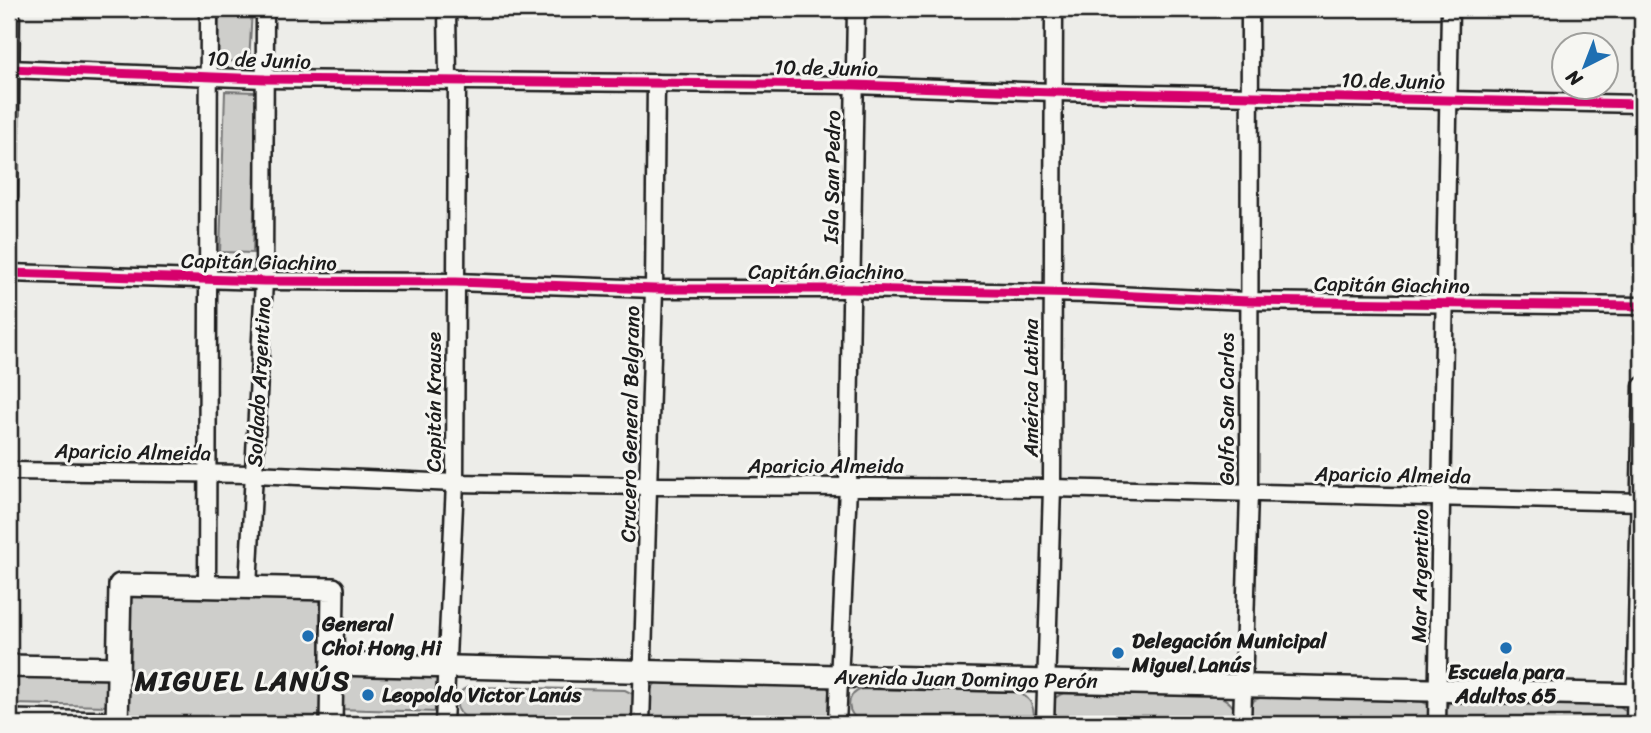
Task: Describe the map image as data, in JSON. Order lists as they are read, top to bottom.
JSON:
{
  "streets": {
    "main road": ["Avenida Juan Domingo Perón"],
    "street": [
      "10 de Junio",
      "Isla San Pedro",
      "Capitán Giachino",
      "Soldado Argentino",
      "América Latina",
      "Capitán Krause",
      "Golfo San Carlos",
      "Crucero General Belgrano",
      "Aparicio Almeida",
      "Mar Argentino"
    ]
  },
  "crossings": [
    ["10 de Junio", "Isla San Pedro"],
    ["10 de Junio", "Soldado Argentino"],
    ["10 de Junio", "América Latina"],
    ["10 de Junio", "Capitán Krause"],
    ["10 de Junio", "Golfo San Carlos"],
    ["10 de Junio", "Crucero General Belgrano"],
    ["10 de Junio", "Mar Argentino"],
    ["Isla San Pedro", "Capitán Giachino"],
    ["Isla San Pedro", "Aparicio Almeida"],
    ["Isla San Pedro", "Avenida Juan Domingo Perón"],
    ["Capitán Giachino", "Soldado Argentino"],
    ["Capitán Giachino", "América Latina"],
    ["Capitán Giachino", "Capitán Krause"],
    ["Capitán Giachino", "Golfo San Carlos"],
    ["Capitán Giachino", "Crucero General Belgrano"],
    ["Capitán Giachino", "Mar Argentino"],
    ["Soldado Argentino", "Aparicio Almeida"],
    ["América Latina", "Aparicio Almeida"],
    ["América Latina", "Avenida Juan Domingo Perón"],
    ["Capitán Krause", "Aparicio Almeida"],
    ["Capitán Krause", "Avenida Juan Domingo Perón"],
    ["Golfo San Carlos", "Aparicio Almeida"],
    ["Golfo San Carlos", "Avenida Juan Domingo Perón"],
    ["Crucero General Belgrano", "Aparicio Almeida"],
    ["Crucero General Belgrano", "Avenida Juan Domingo Perón"],
    ["Aparicio Almeida", "Mar Argentino"],
    ["Mar Argentino", "Avenida Juan Domingo Perón"]
  ],
  "districts": ["MIGUEL LANÚS"],
  "places": [
    "General Choi Hong Hi",
    "Escuela para Adultos 65",
    "Delegación Municipal Miguel Lanús",
    "Leopoldo Victor Lanús"
  ],
  "north": "bottom left"
}
